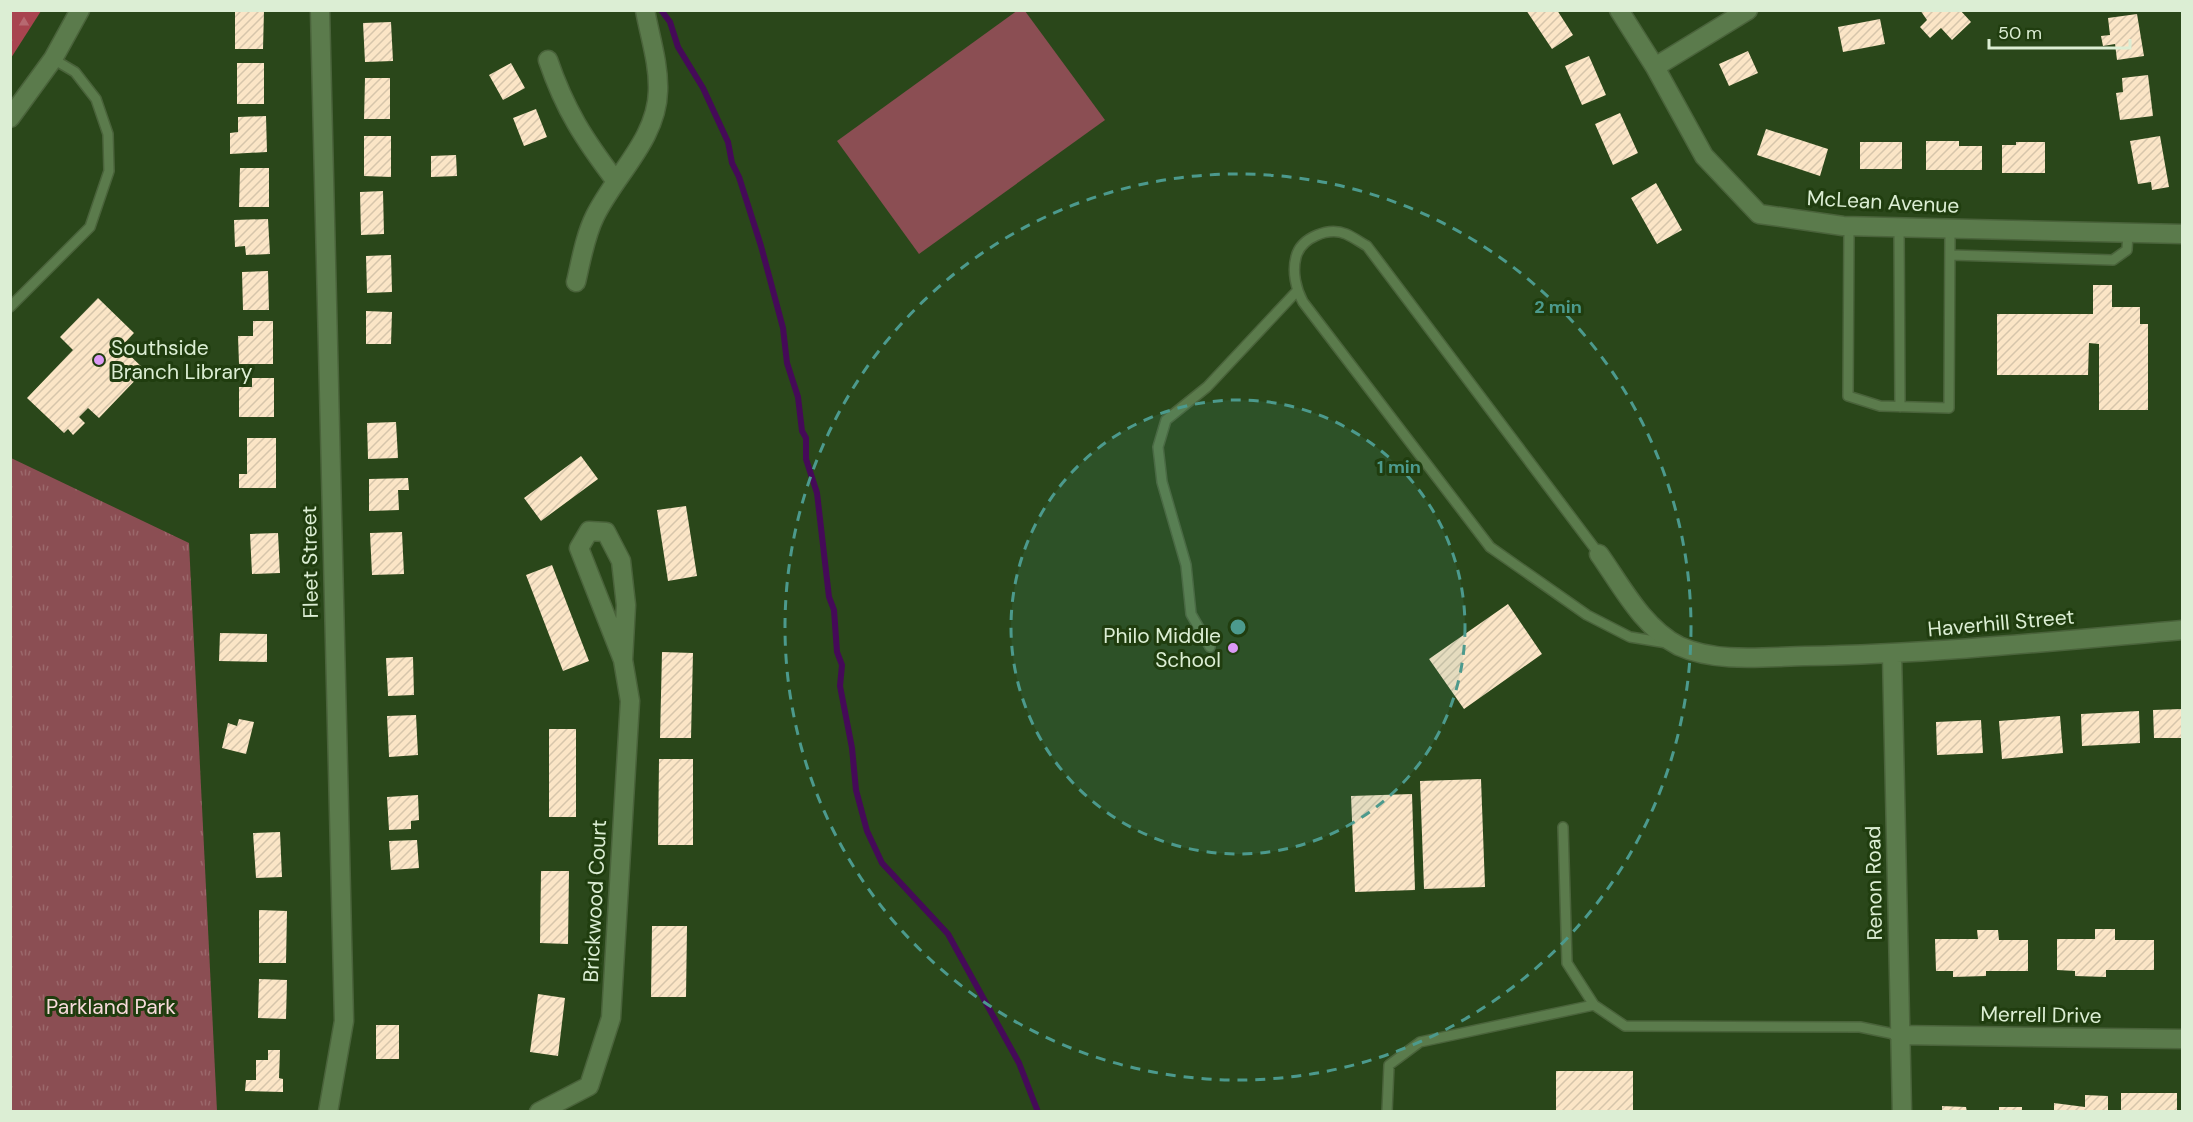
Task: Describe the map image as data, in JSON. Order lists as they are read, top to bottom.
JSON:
{
  "streets": {
    "street": [
      "McLean Avenue",
      "Fleet Street",
      "Haverhill Street",
      "Renon Road",
      "Brickwood Court",
      "Merrell Drive"
    ]
  },
  "crossings": [
    ["Haverhill Street", "Renon Road"],
    ["Renon Road", "Merrell Drive"]
  ],
  "parks": ["Parkland Park"],
  "places": ["Southside Branch Library", "Philo Middle School"],
  "scale_bar": "50 m",
  "rings": ["2 min", "1 min"]
}
